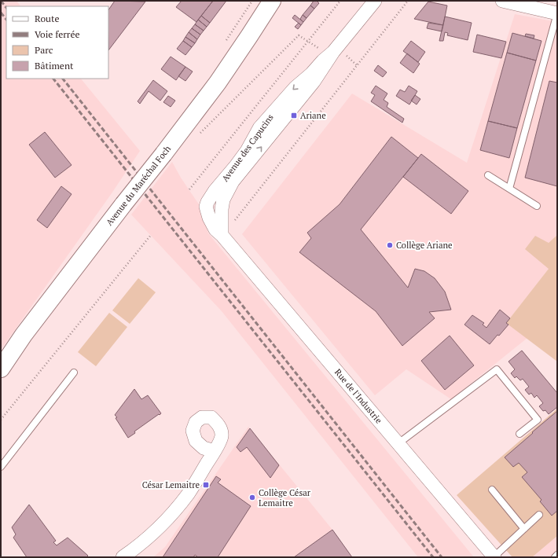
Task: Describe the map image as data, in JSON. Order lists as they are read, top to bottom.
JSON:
{
  "streets": {
    "main road": ["Avenue du Maréchal Foch"],
    "street": ["Avenue des Capucins", "Rue de l'Industrie"]
  },
  "crossings": [
    ["Avenue des Capucins", "Rue de l'Industrie"]
  ],
  "places": {
    "transit": ["Ariane", "César Lemaitre"],
    "other": ["Collège Ariane", "Collège César Lemaitre"]
  },
  "legend": [
    "Route",
    "Voie ferrée",
    "Parc",
    "Bâtiment"
  ]
}
